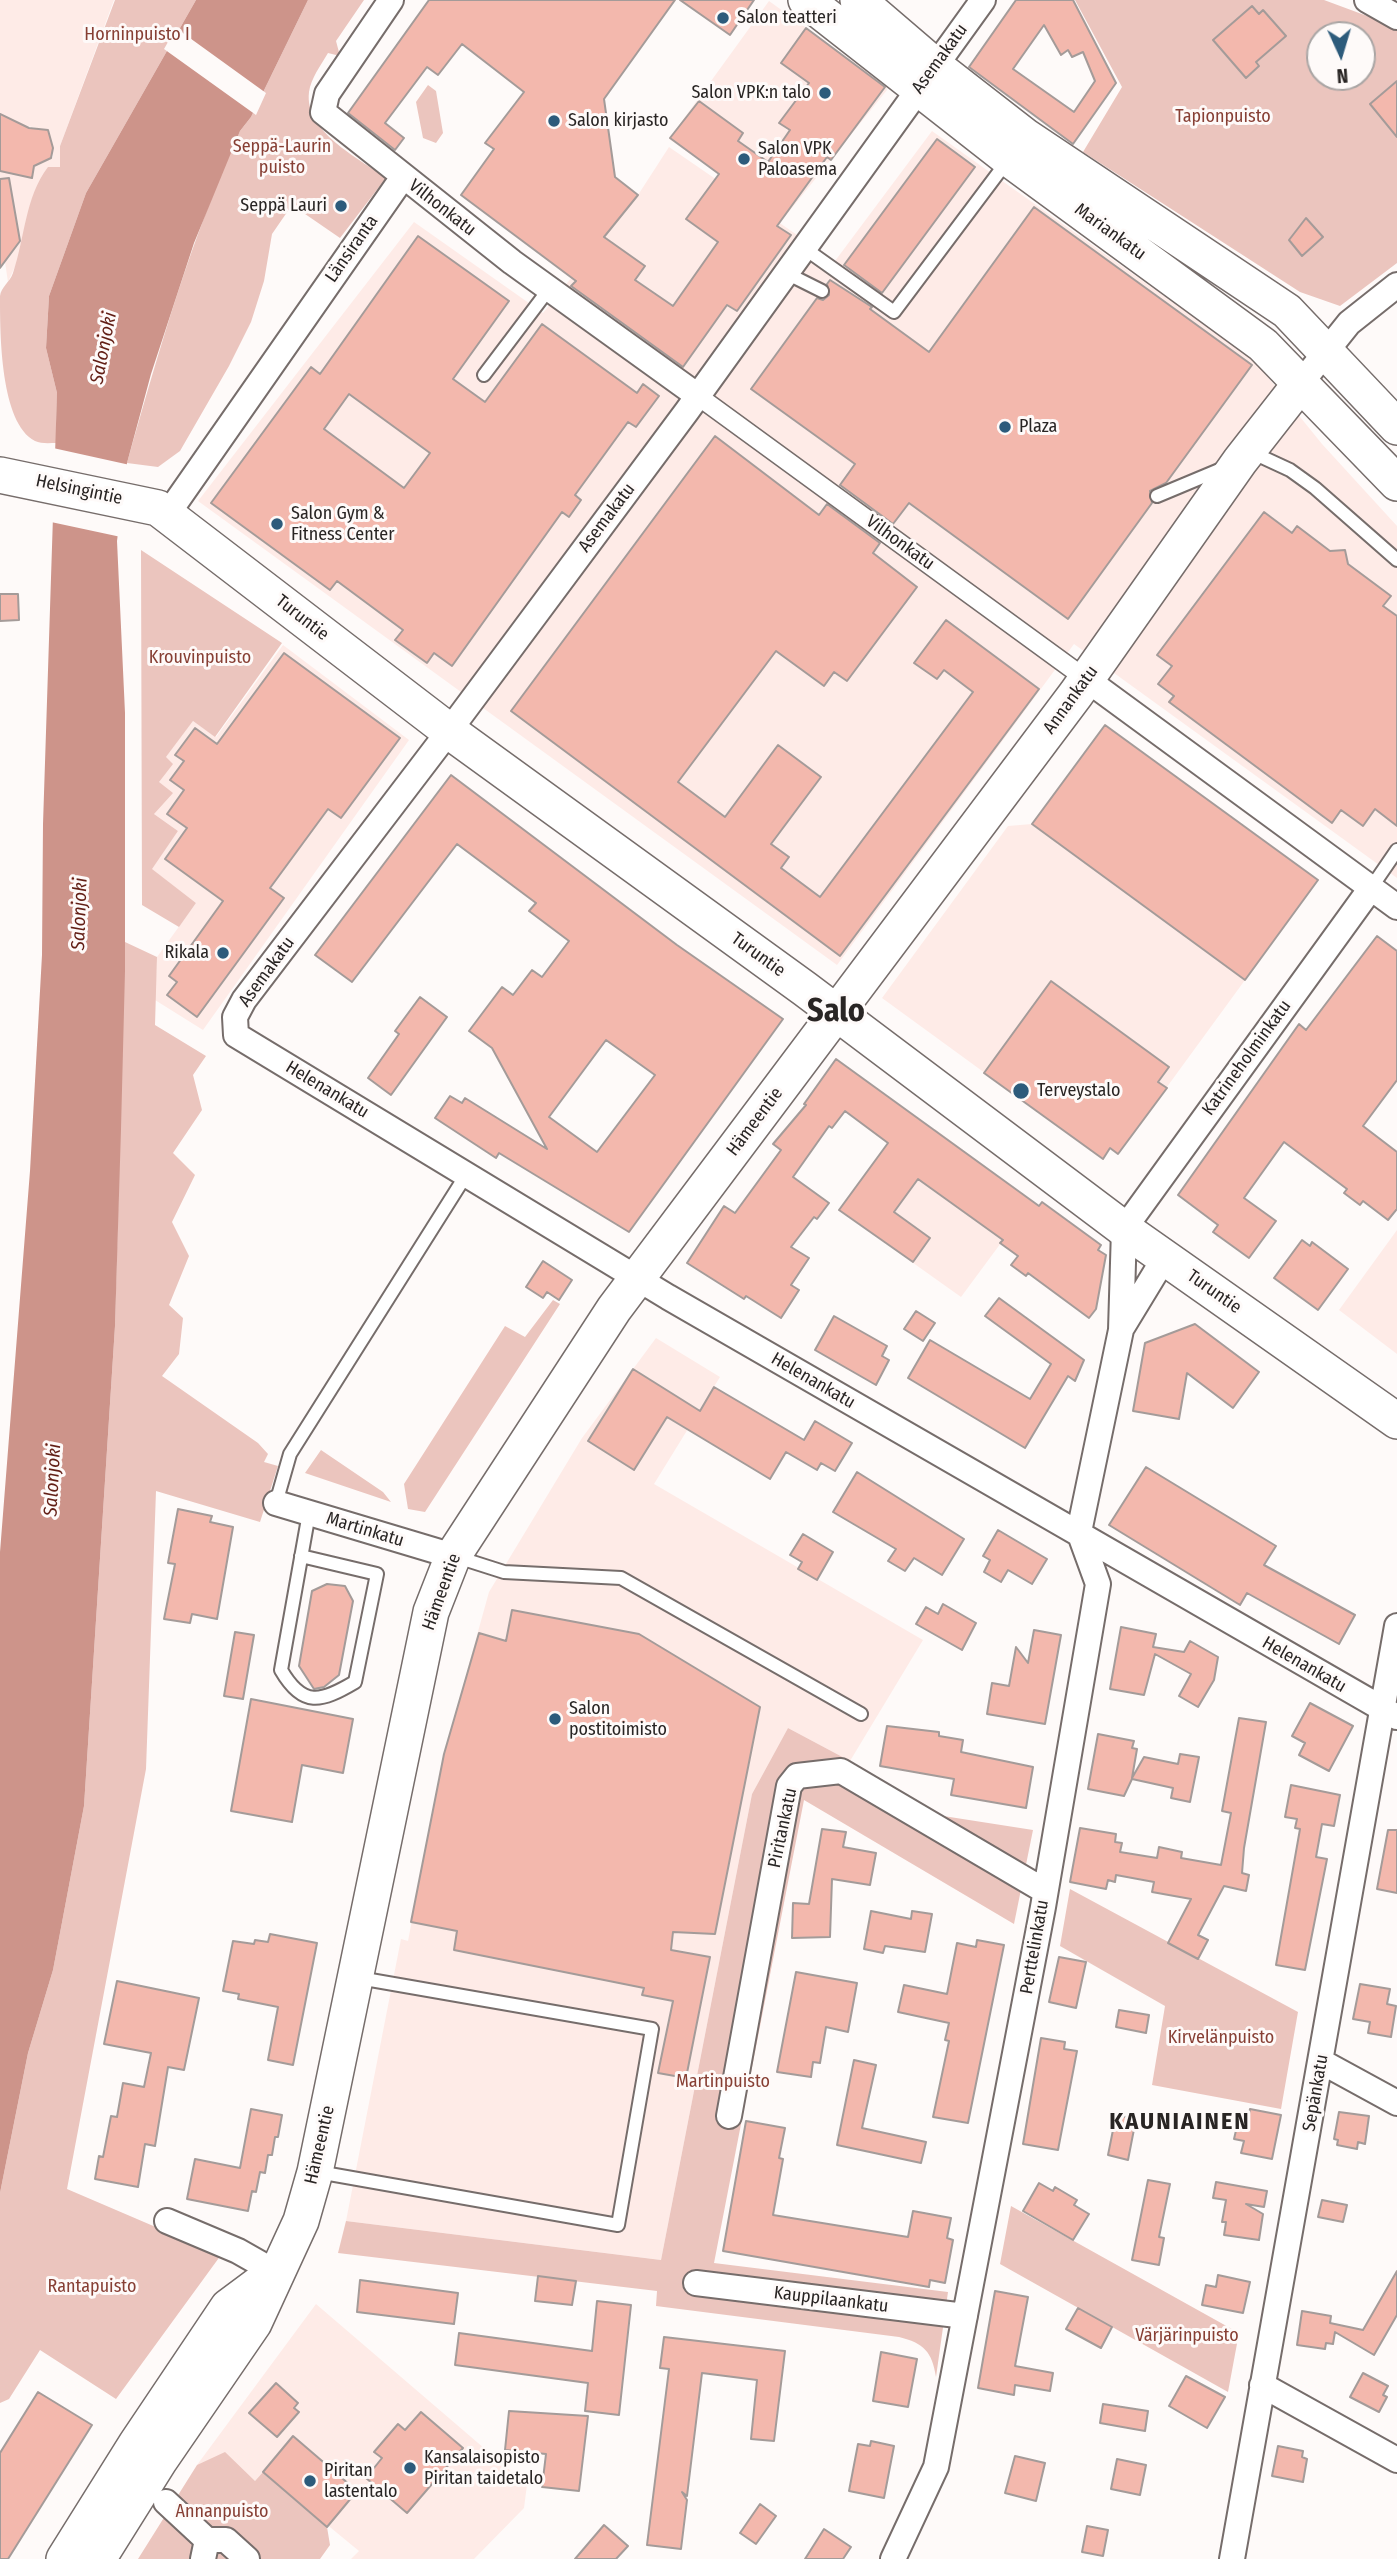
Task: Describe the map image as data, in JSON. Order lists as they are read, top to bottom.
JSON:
{
  "streets": {
    "main road": [
      "Mariankatu",
      "Helsingintie",
      "Turuntie",
      "Annankatu",
      "Hämeentie"
    ],
    "street": [
      "Asemakatu",
      "Vilhonkatu",
      "Länsiranta",
      "Katrineholminkatu",
      "Helenankatu",
      "Martinkatu",
      "Piritankatu",
      "Perttelinkatu",
      "Sepänkatu",
      "Kauppilaankatu"
    ]
  },
  "crossings": [
    ["Asemakatu", "Vilhonkatu"],
    ["Asemakatu", "Mariankatu"],
    ["Asemakatu", "Turuntie"],
    ["Asemakatu", "Helenankatu"],
    ["Vilhonkatu", "Länsiranta"],
    ["Vilhonkatu", "Annankatu"],
    ["Vilhonkatu", "Katrineholminkatu"],
    ["Mariankatu", "Annankatu"],
    ["Länsiranta", "Helsingintie"],
    ["Länsiranta", "Turuntie"],
    ["Helsingintie", "Turuntie"],
    ["Turuntie", "Annankatu"],
    ["Turuntie", "Katrineholminkatu"],
    ["Turuntie", "Hämeentie"],
    ["Annankatu", "Hämeentie"],
    ["Helenankatu", "Hämeentie"],
    ["Helenankatu", "Perttelinkatu"],
    ["Helenankatu", "Sepänkatu"],
    ["Hämeentie", "Martinkatu"],
    ["Piritankatu", "Perttelinkatu"],
    ["Perttelinkatu", "Kauppilaankatu"]
  ],
  "districts": ["Salo", "KAUNIAINEN"],
  "water": ["Salonjoki"],
  "parks": [
    "Horninpuisto I",
    "Tapionpuisto",
    "Seppä-Laurin puisto",
    "Krouvinpuisto",
    "Kirvelänpuisto",
    "Martinpuisto",
    "Rantapuisto",
    "Värjärinpuisto",
    "Annanpuisto"
  ],
  "places": [
    "Salon teatteri",
    "Salon VPK:n talo",
    "Salon kirjasto",
    "Salon VPK Paloasema",
    "Seppä Lauri",
    "Plaza",
    "Salon Gym & Fitness Center",
    "Rikala",
    "Terveystalo",
    "Salon postitoimisto",
    "Kansalaisopisto Piritan taidetalo",
    "Piritan lastentalo"
  ],
  "north": "bottom"
}
